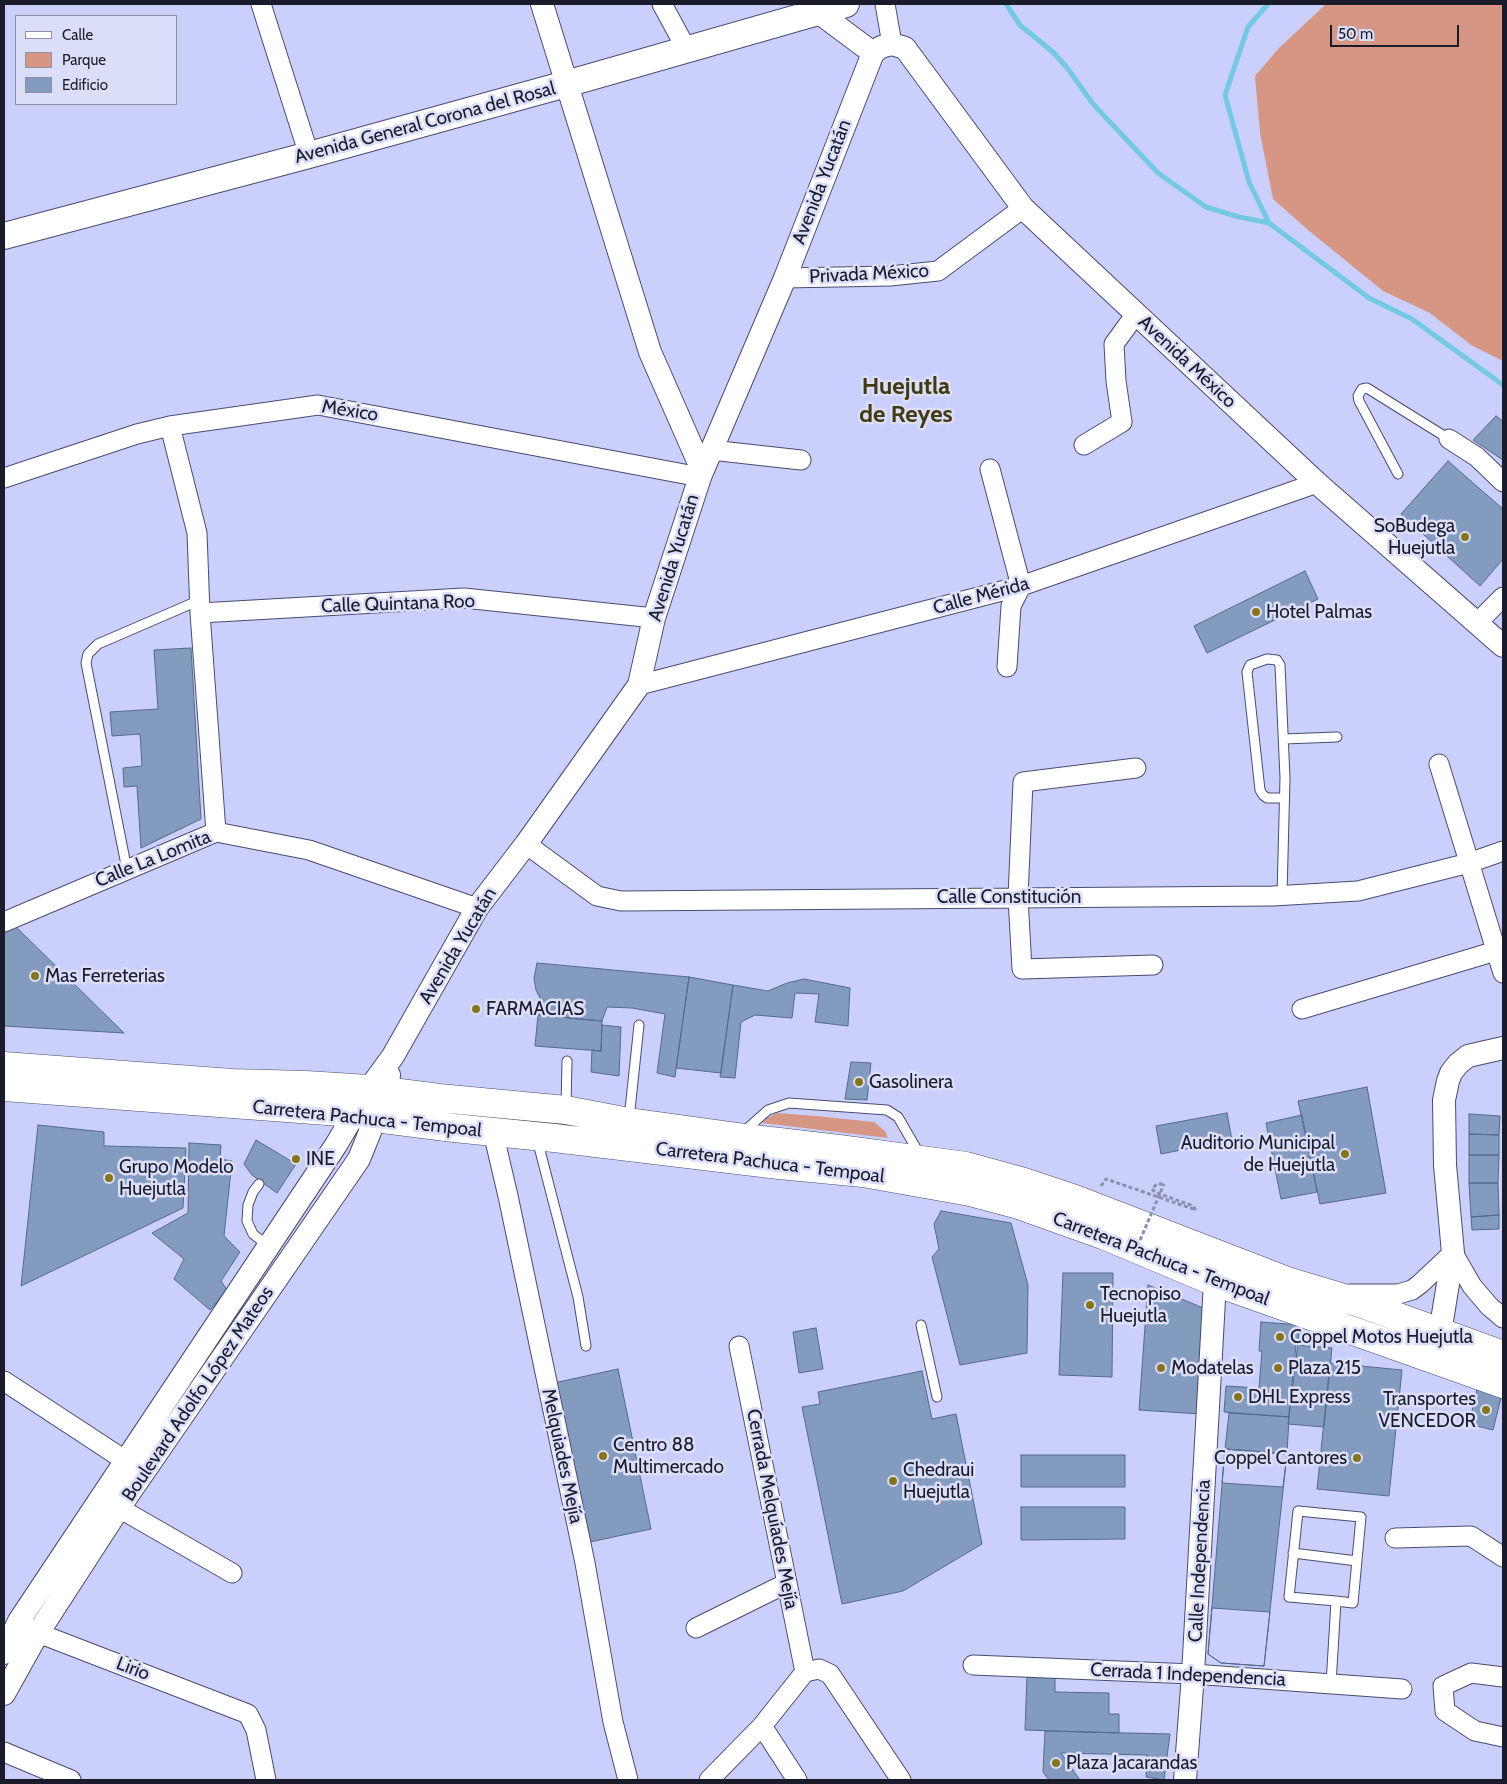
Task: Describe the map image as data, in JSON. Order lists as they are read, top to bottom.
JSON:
{
  "streets": {
    "main road": ["Avenida General Corona del Rosal", "Carretera Pachuca - Tempoal"],
    "street": [
      "Avenida Yucatán",
      "Privada México",
      "Avenida México",
      "México",
      "Calle Mérida",
      "Calle Quintana Roo",
      "Calle La Lomita",
      "Calle Constitución",
      "Boulevard Adolfo López Mateos",
      "Melquiades Mejía",
      "Cerrada Melquíades Mejía",
      "Calle Independencia",
      "Lirio",
      "Cerrada 1 Independencia"
    ]
  },
  "crossings": [
    ["Avenida General Corona del Rosal", "Avenida México"],
    ["Avenida Yucatán", "Privada México"],
    ["Avenida Yucatán", "Avenida México"],
    ["Avenida Yucatán", "México"],
    ["Avenida Yucatán", "Calle Mérida"],
    ["Avenida Yucatán", "Calle Quintana Roo"],
    ["Avenida Yucatán", "Calle La Lomita"],
    ["Avenida Yucatán", "Calle Constitución"],
    ["Avenida Yucatán", "Carretera Pachuca - Tempoal"],
    ["Avenida Yucatán", "Boulevard Adolfo López Mateos"],
    ["Privada México", "Avenida México"],
    ["Avenida México", "Calle Mérida"],
    ["Carretera Pachuca - Tempoal", "Boulevard Adolfo López Mateos"],
    ["Carretera Pachuca - Tempoal", "Melquiades Mejía"],
    ["Carretera Pachuca - Tempoal", "Calle Independencia"],
    ["Boulevard Adolfo López Mateos", "Lirio"],
    ["Calle Independencia", "Cerrada 1 Independencia"]
  ],
  "districts": ["Huejutla de Reyes"],
  "places": [
    "SoBudega Huejutla",
    "Hotel Palmas",
    "Mas Ferreterias",
    "FARMACIAS",
    "Gasolinera",
    "Auditorio Municipal de Huejutla",
    "INE",
    "Grupo Modelo Huejutla",
    "Tecnopiso Huejutla",
    "Coppel Motos Huejutla",
    "Modatelas",
    "Plaza 215",
    "DHL Express",
    "Transportes VENCEDOR",
    "Centro 88 Multimercado",
    "Coppel Cantores",
    "Chedraui Huejutla",
    "Plaza Jacarandas"
  ],
  "legend": ["Calle", "Parque", "Edificio"],
  "scale_bar": "50 m"
}
